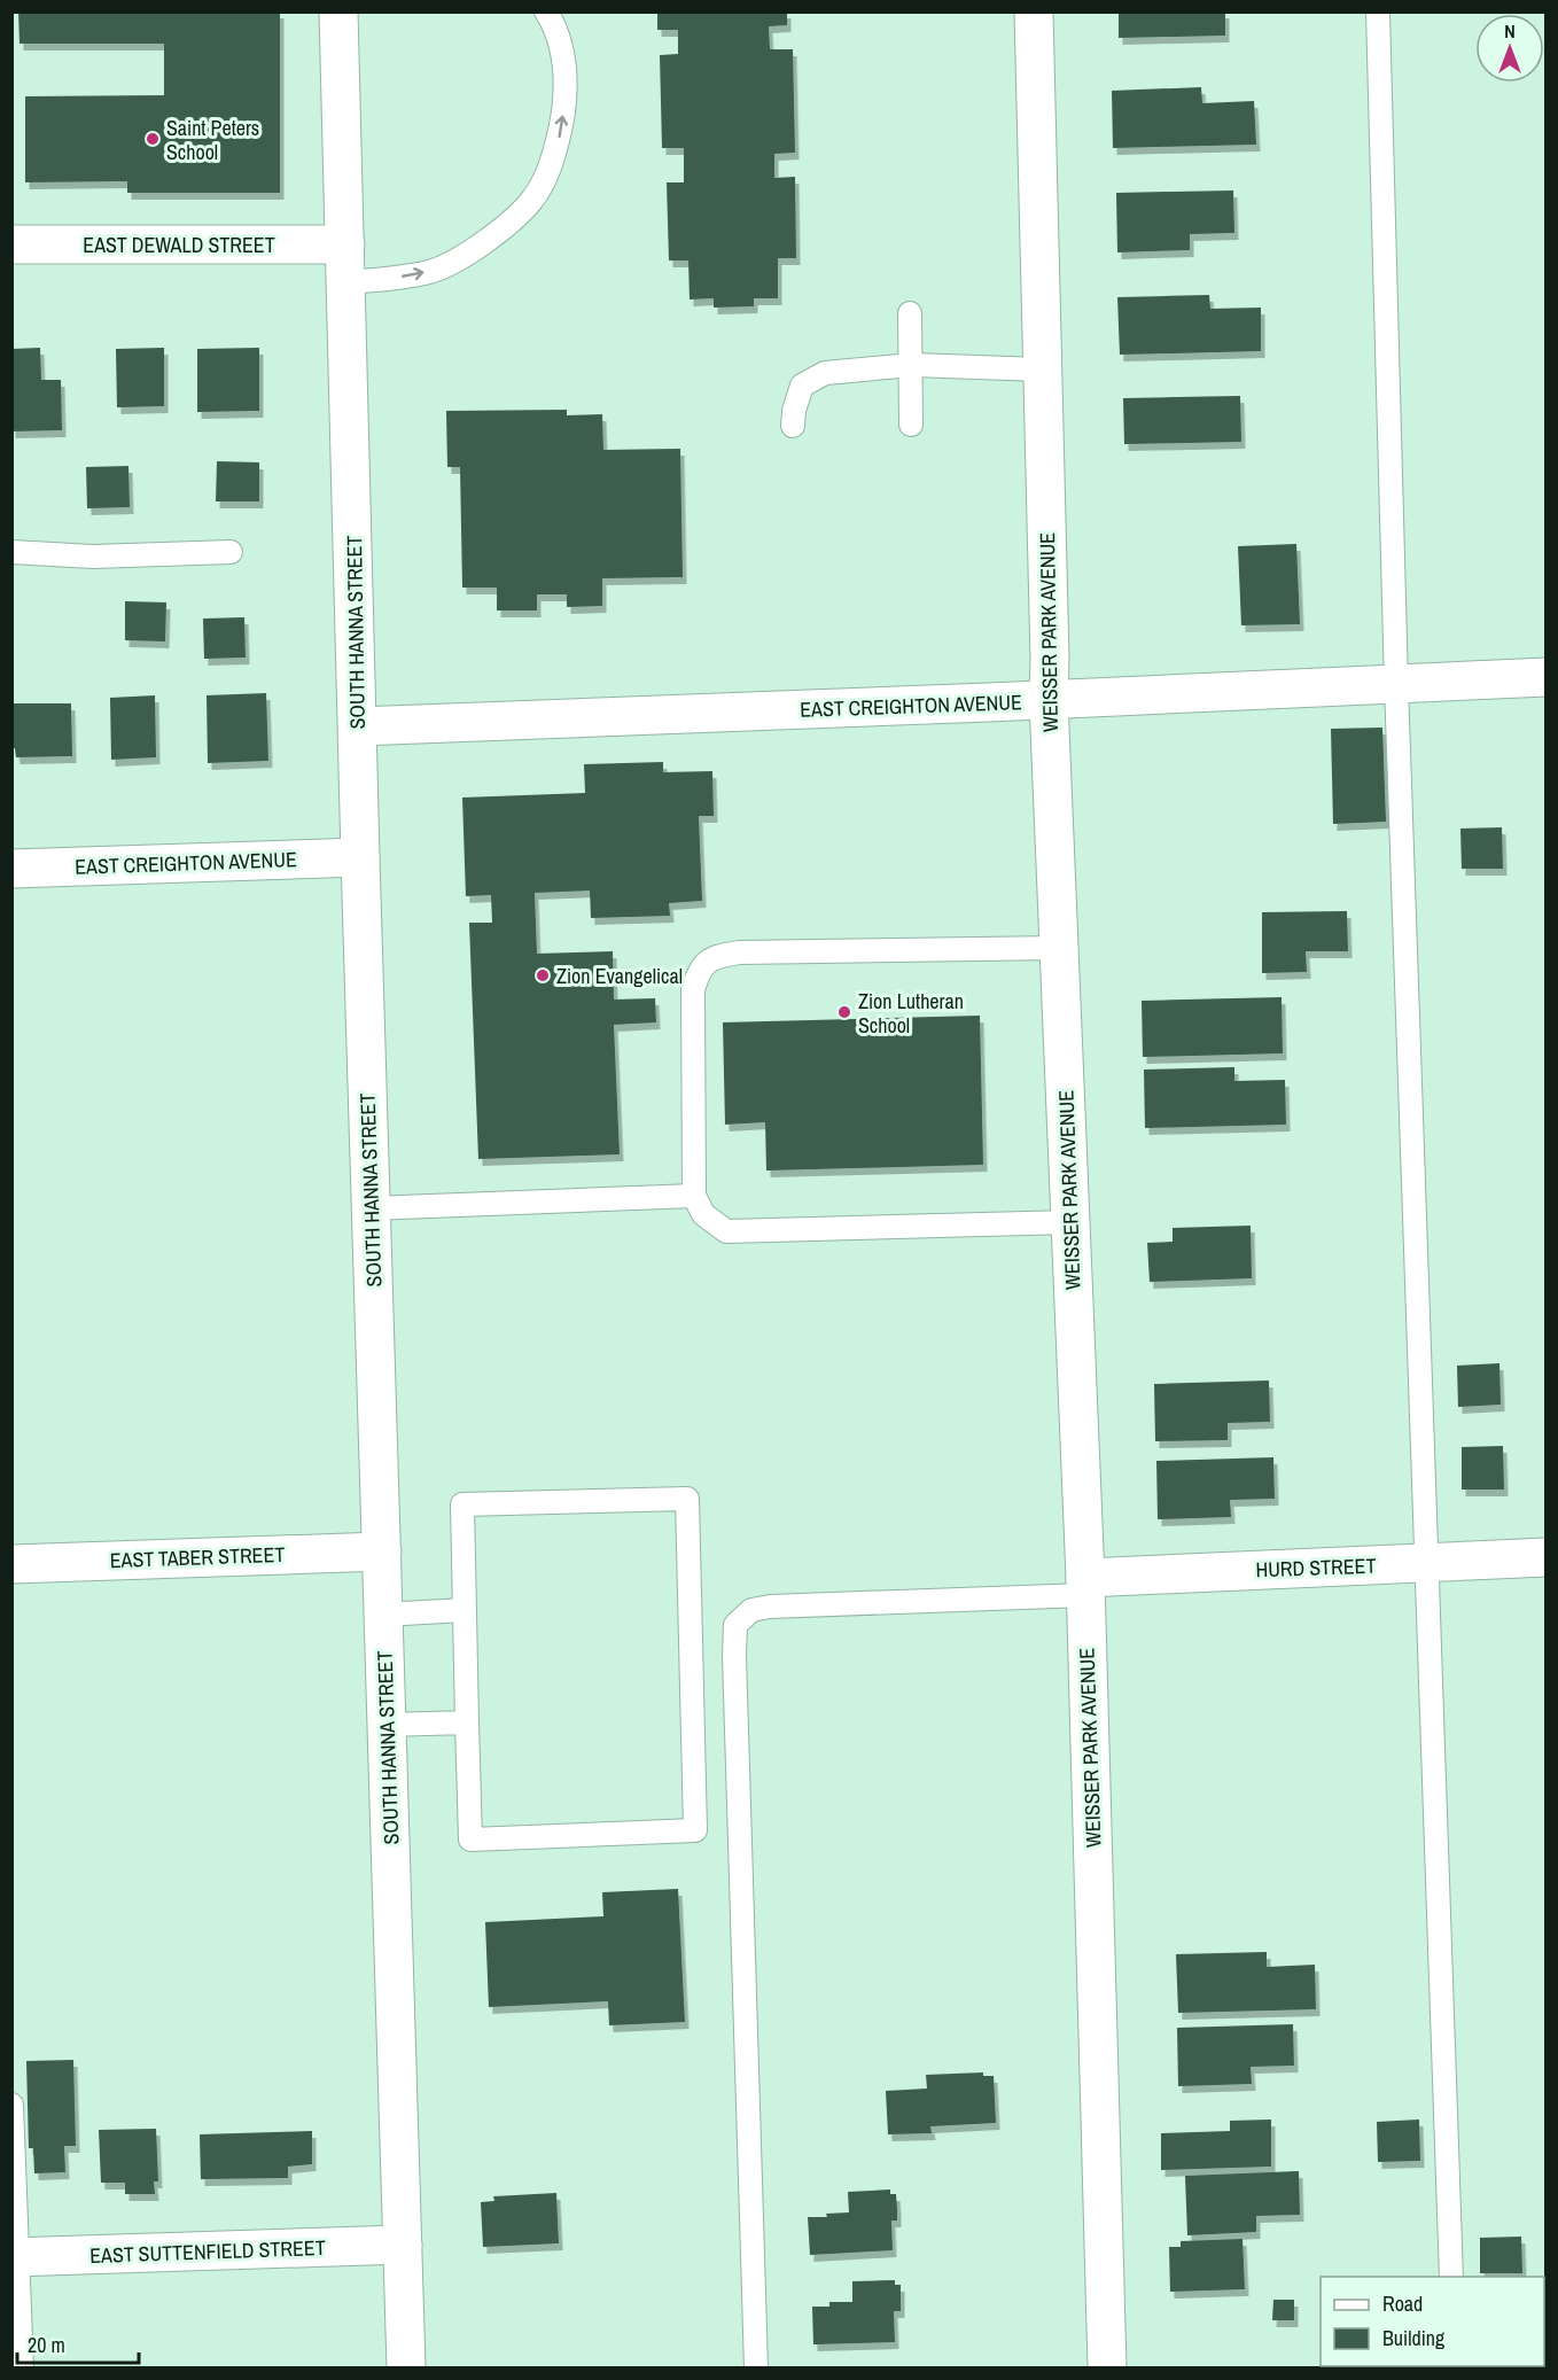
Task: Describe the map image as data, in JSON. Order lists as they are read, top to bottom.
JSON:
{
  "streets": {
    "street": [
      "EAST DEWALD STREET",
      "SOUTH HANNA STREET",
      "WEISSER PARK AVENUE",
      "EAST CREIGHTON AVENUE",
      "EAST TABER STREET",
      "HURD STREET",
      "EAST SUTTENFIELD STREET"
    ]
  },
  "crossings": [
    ["EAST DEWALD STREET", "SOUTH HANNA STREET"],
    ["SOUTH HANNA STREET", "EAST CREIGHTON AVENUE"],
    ["SOUTH HANNA STREET", "EAST TABER STREET"],
    ["SOUTH HANNA STREET", "EAST SUTTENFIELD STREET"],
    ["WEISSER PARK AVENUE", "EAST CREIGHTON AVENUE"],
    ["WEISSER PARK AVENUE", "HURD STREET"]
  ],
  "places": ["Saint Peters School", "Zion Evangelical", "Zion Lutheran School"],
  "legend": ["Road", "Building"],
  "scale_bar": "20 m",
  "north": "top"
}
